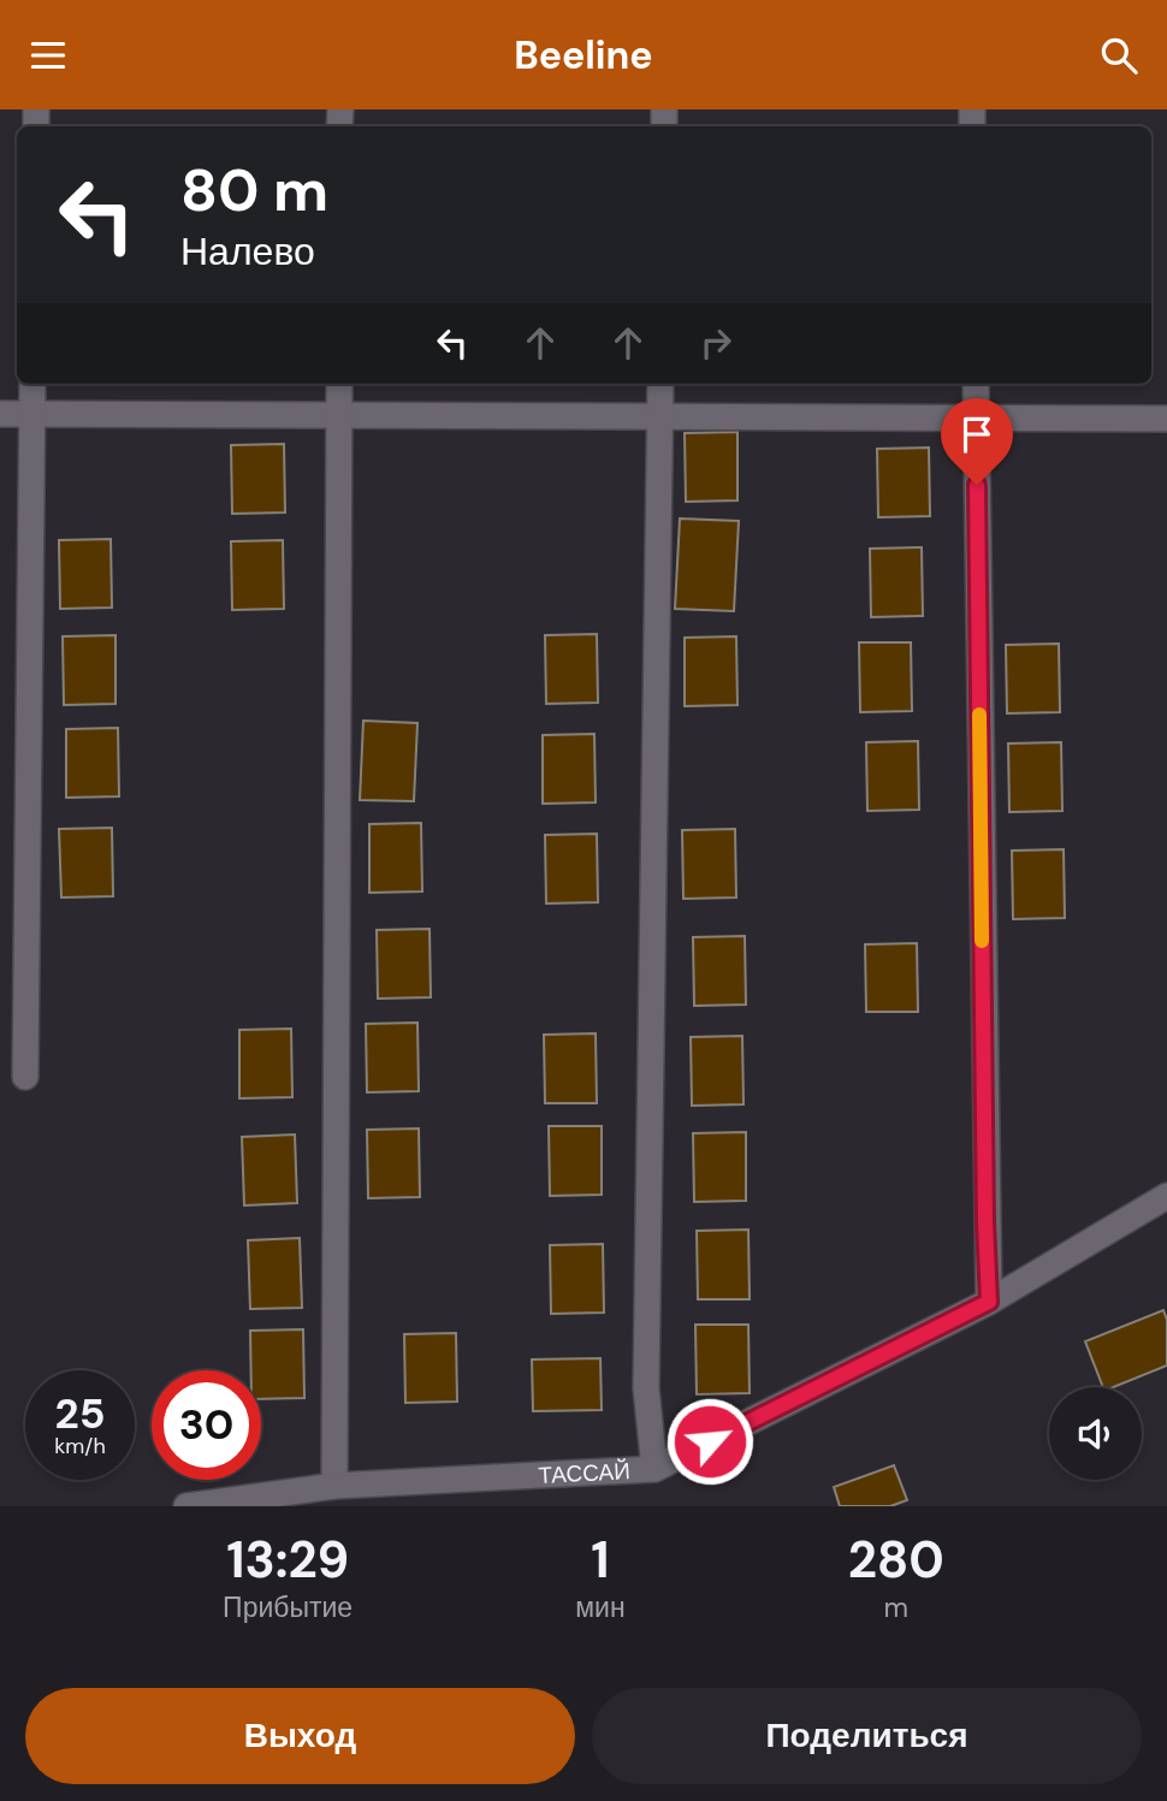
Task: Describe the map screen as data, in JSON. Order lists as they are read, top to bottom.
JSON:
{
  "streets": {
    "street": ["ТАССАЙ"]
  },
  "page": {
    "header": "Beeline",
    "turn": ["80 m", "Налево"],
    "speed": "25 km/h",
    "limit": "30",
    "eta": [
      "13:29",
      "Прибытие",
      "1",
      "мин",
      "280",
      "m"
    ],
    "buttons": ["Выход", "Поделиться"]
  }
}
